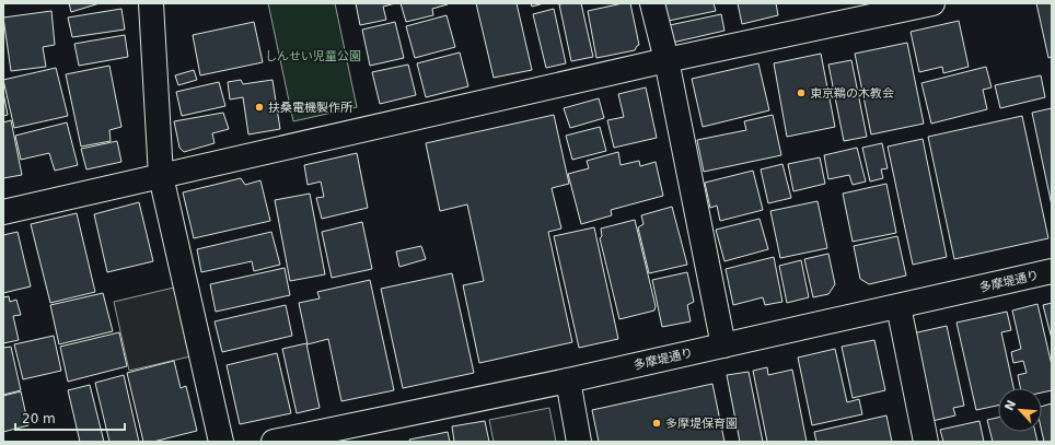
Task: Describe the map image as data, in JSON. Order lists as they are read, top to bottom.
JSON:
{
  "streets": {
    "street": ["多摩堤通り"]
  },
  "parks": ["しんせい児童公園"],
  "places": ["東京鵜の木教会", "扶桑電機製作所", "多摩堤保育園"],
  "scale_bar": "20 m",
  "north": "top left"
}
